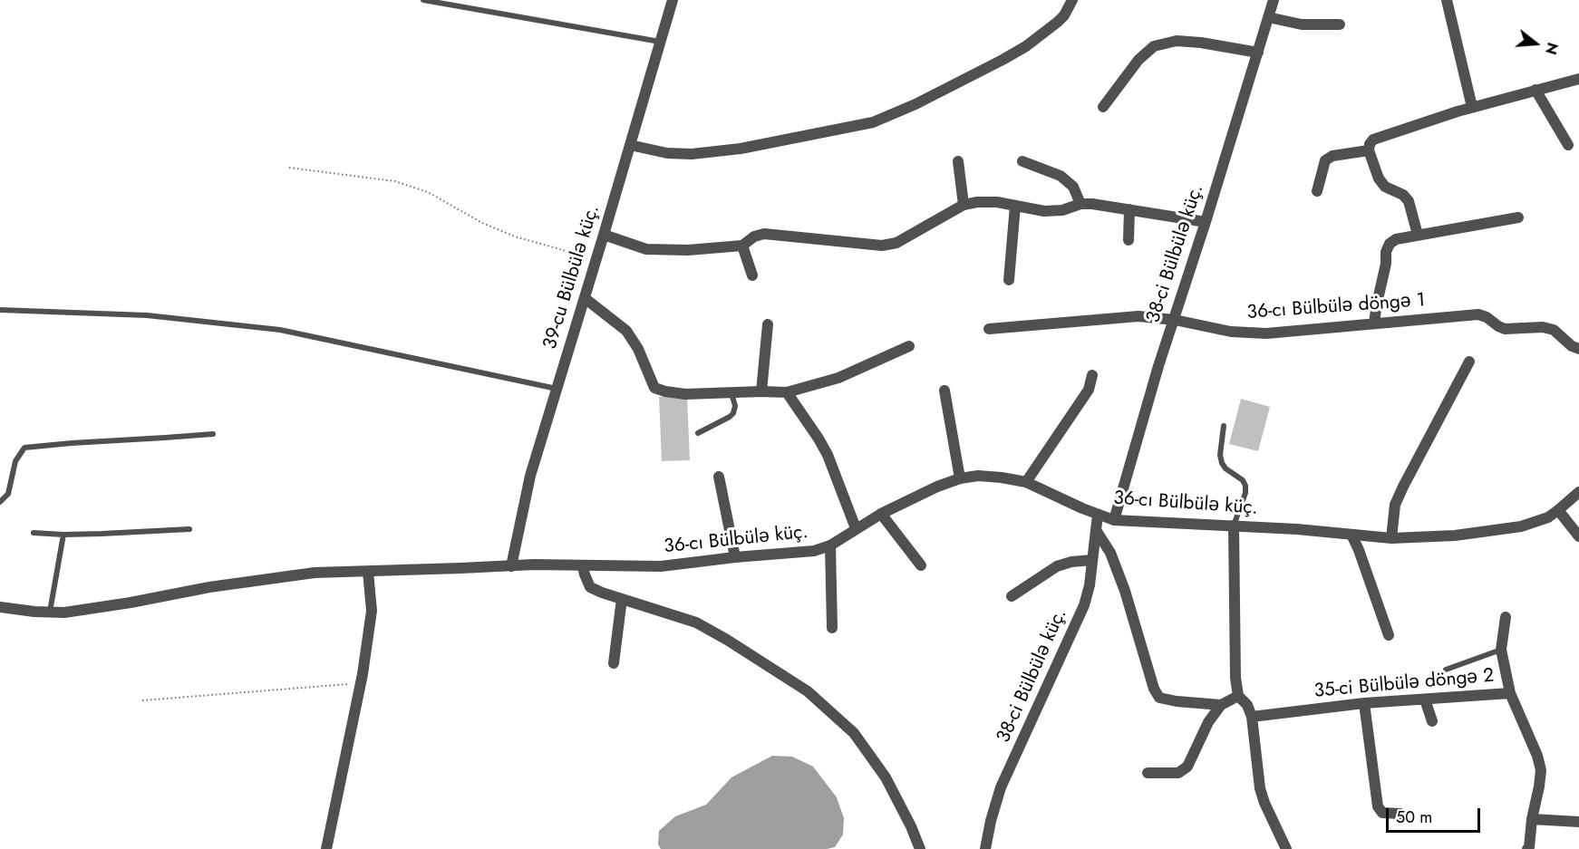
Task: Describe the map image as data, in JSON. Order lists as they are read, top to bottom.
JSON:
{
  "streets": {
    "street": [
      "38-ci Bülbülə küç.",
      "39-cu Bülbülə küç.",
      "36-cı Bülbülə döngə 1",
      "36-cı Bülbülə küç.",
      "35-ci Bülbülə döngə 2"
    ]
  },
  "crossings": [
    ["38-ci Bülbülə küç.", "36-cı Bülbülə döngə 1"],
    ["38-ci Bülbülə küç.", "36-cı Bülbülə küç."],
    ["39-cu Bülbülə küç.", "36-cı Bülbülə küç."]
  ],
  "scale_bar": "50 m",
  "north": "right"
}
